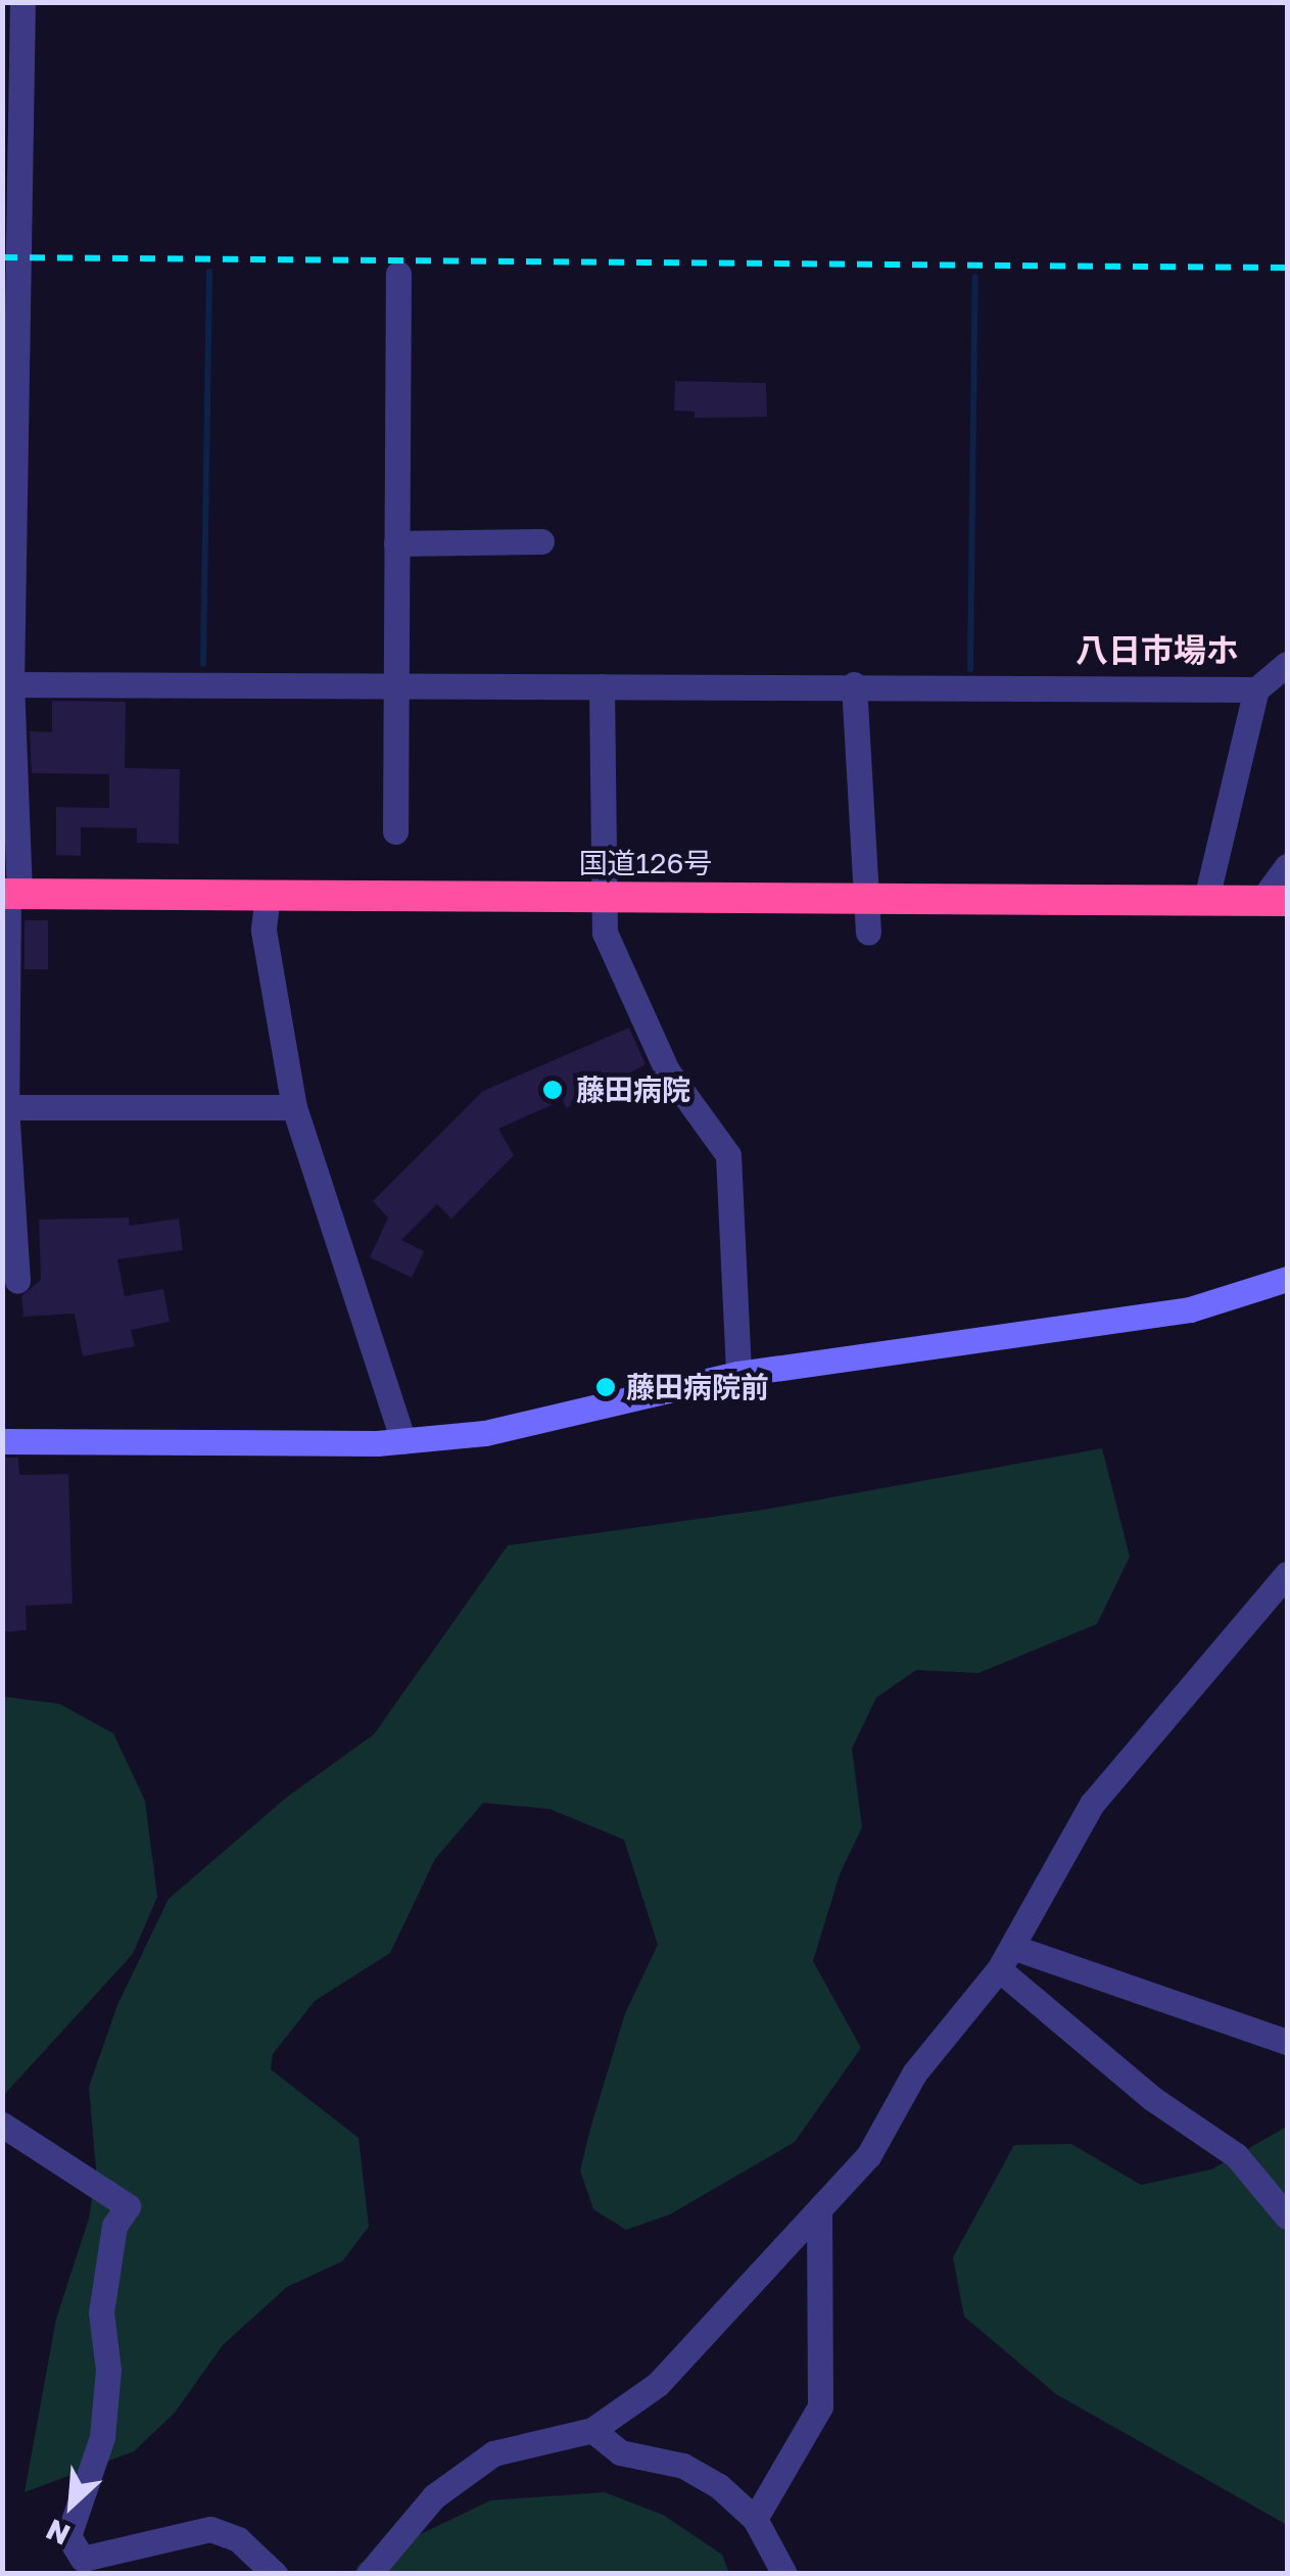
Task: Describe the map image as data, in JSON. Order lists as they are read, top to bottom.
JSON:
{
  "streets": {
    "highway": ["国道126号"]
  },
  "districts": ["八日市場ホ"],
  "places": ["藤田病院", "藤田病院前"],
  "north": "bottom left"
}
